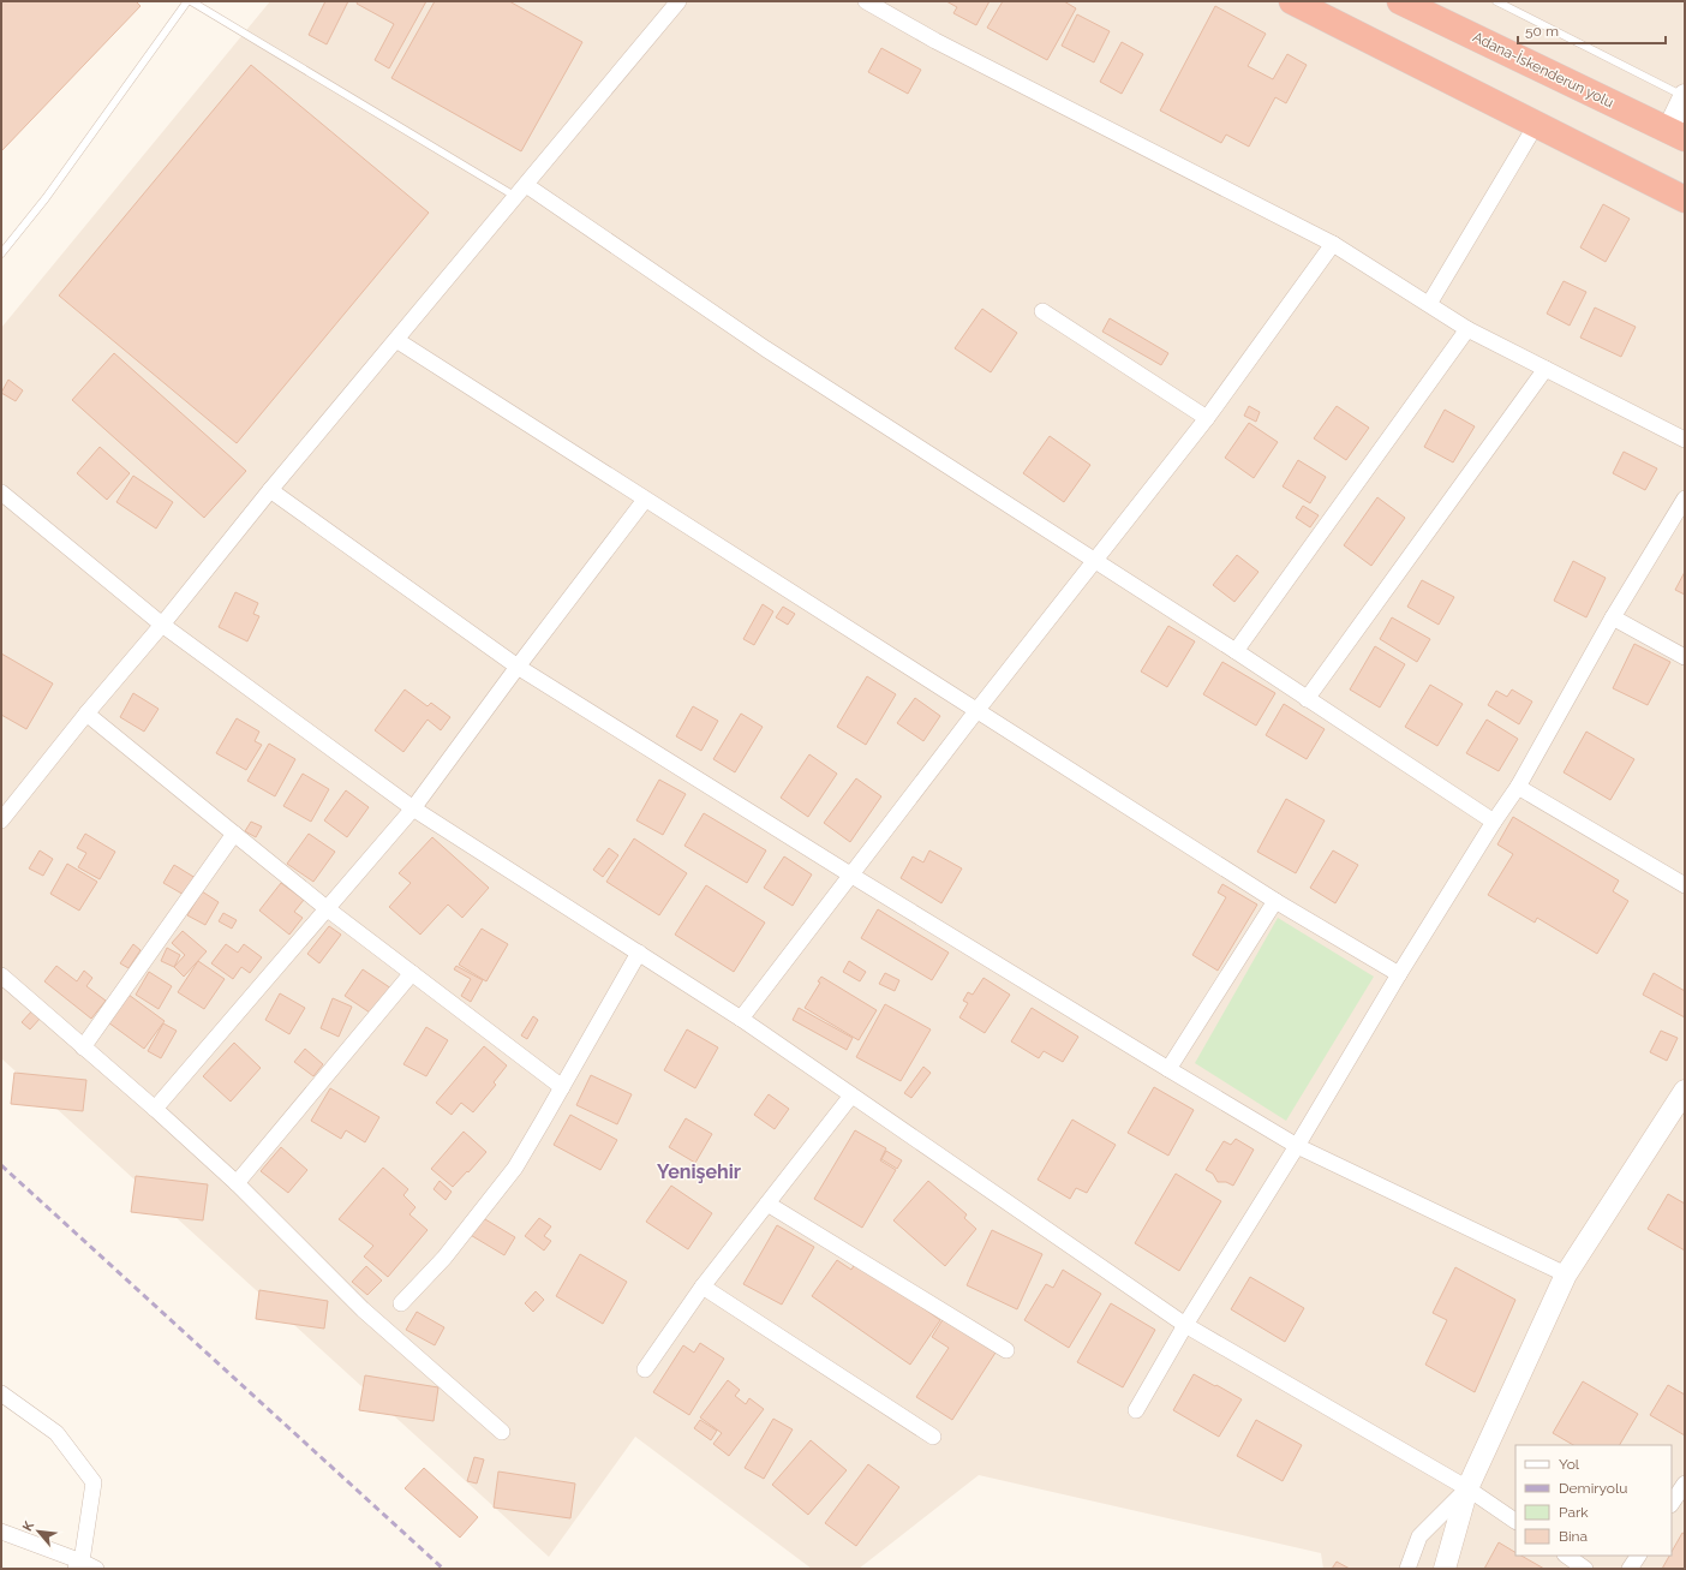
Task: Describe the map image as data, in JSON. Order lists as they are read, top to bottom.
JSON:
{
  "streets": {
    "highway": ["Adana-İskenderun yolu"]
  },
  "districts": ["Yenişehir"],
  "legend": [
    "Yol",
    "Demiryolu",
    "Park",
    "Bina"
  ],
  "scale_bar": "50 m",
  "north": "top left"
}
